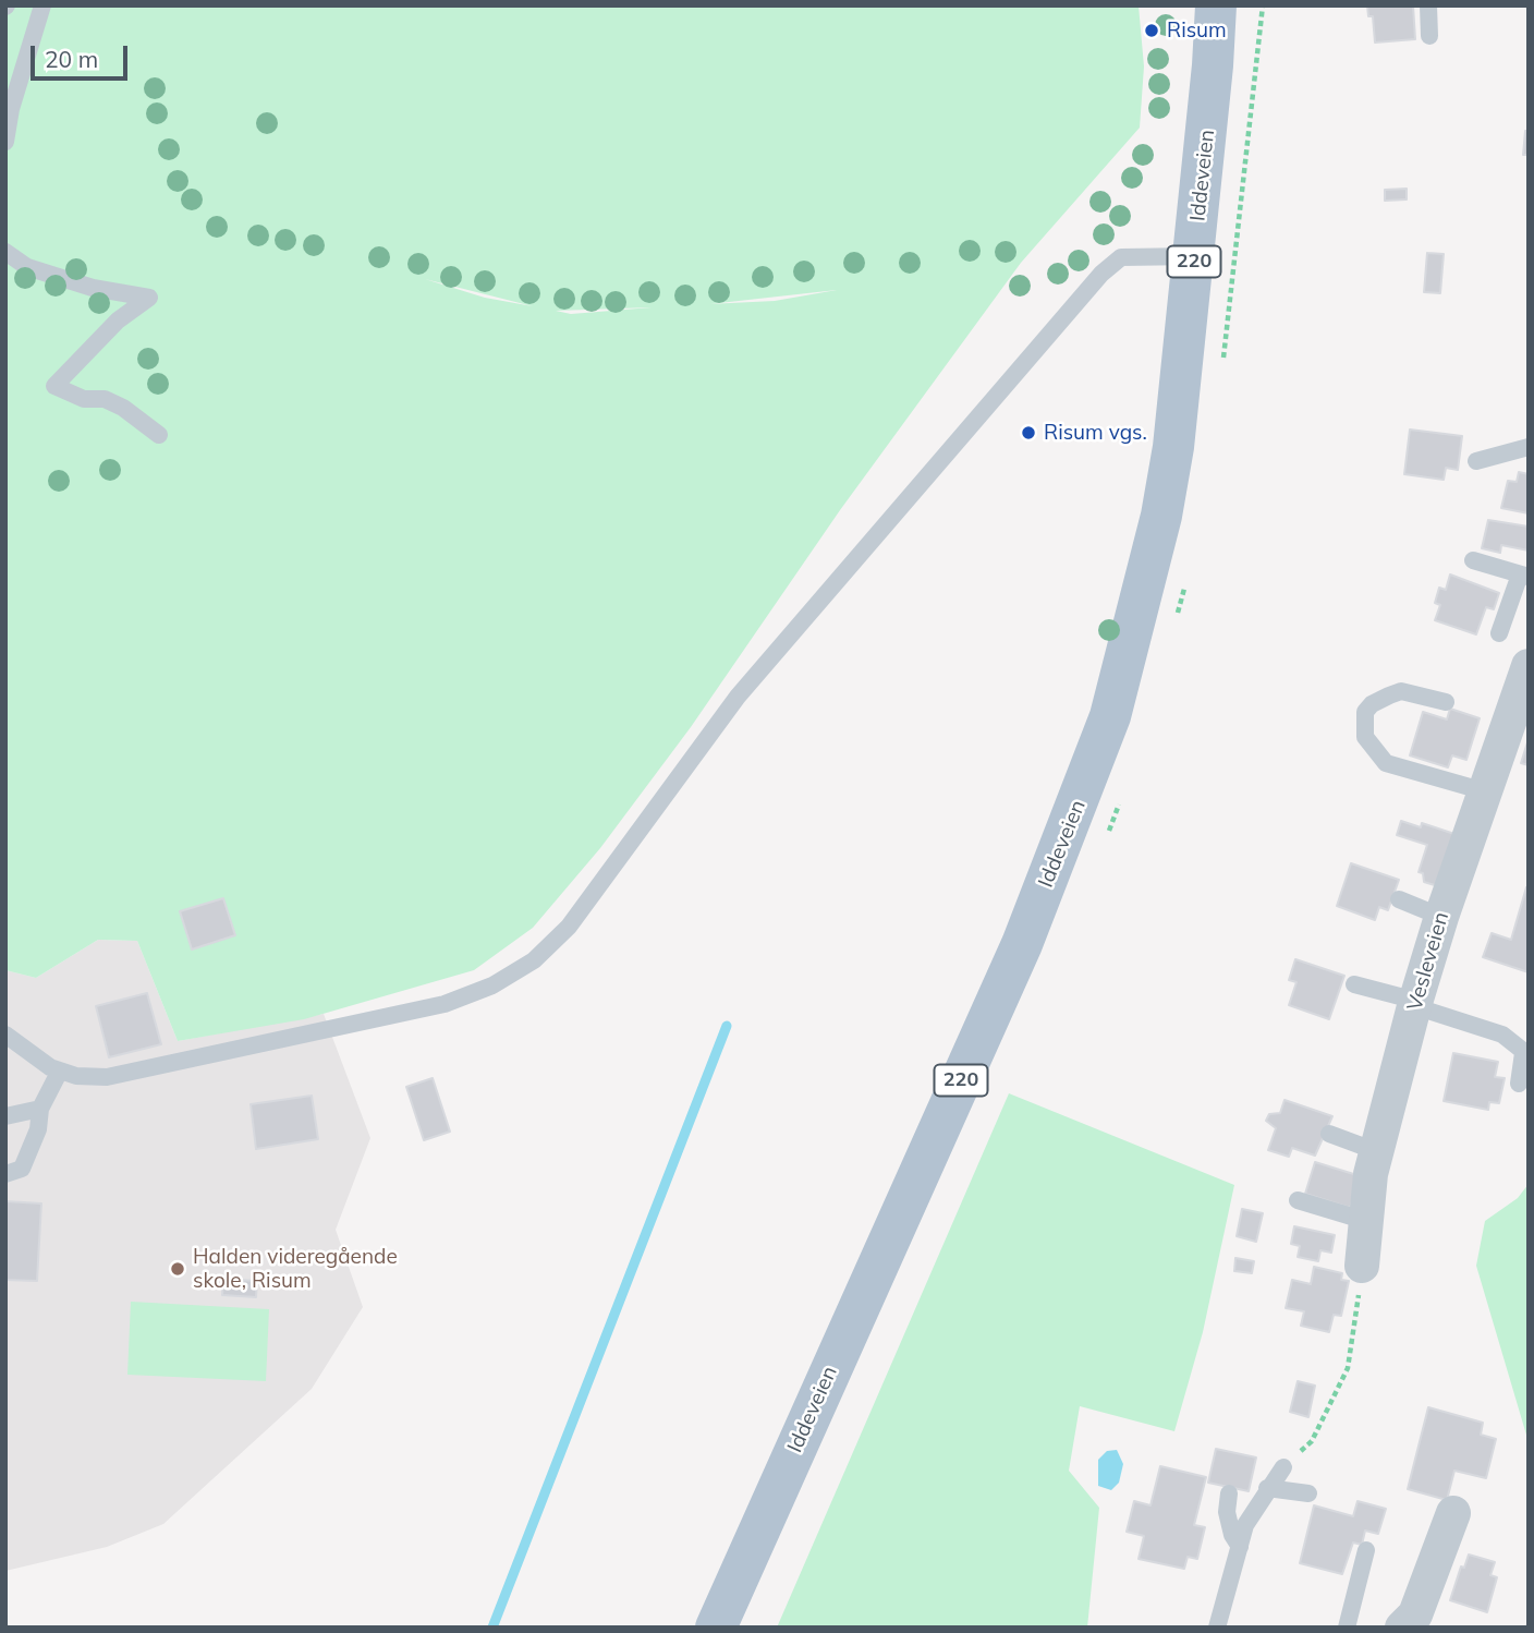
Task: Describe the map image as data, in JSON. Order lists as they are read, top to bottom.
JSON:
{
  "streets": {
    "main road": ["Iddeveien", "220"],
    "street": ["Vesleveien"]
  },
  "places": ["Risum", "Risum vgs.", "Halden videregående skole, Risum"],
  "scale_bar": "20 m"
}
